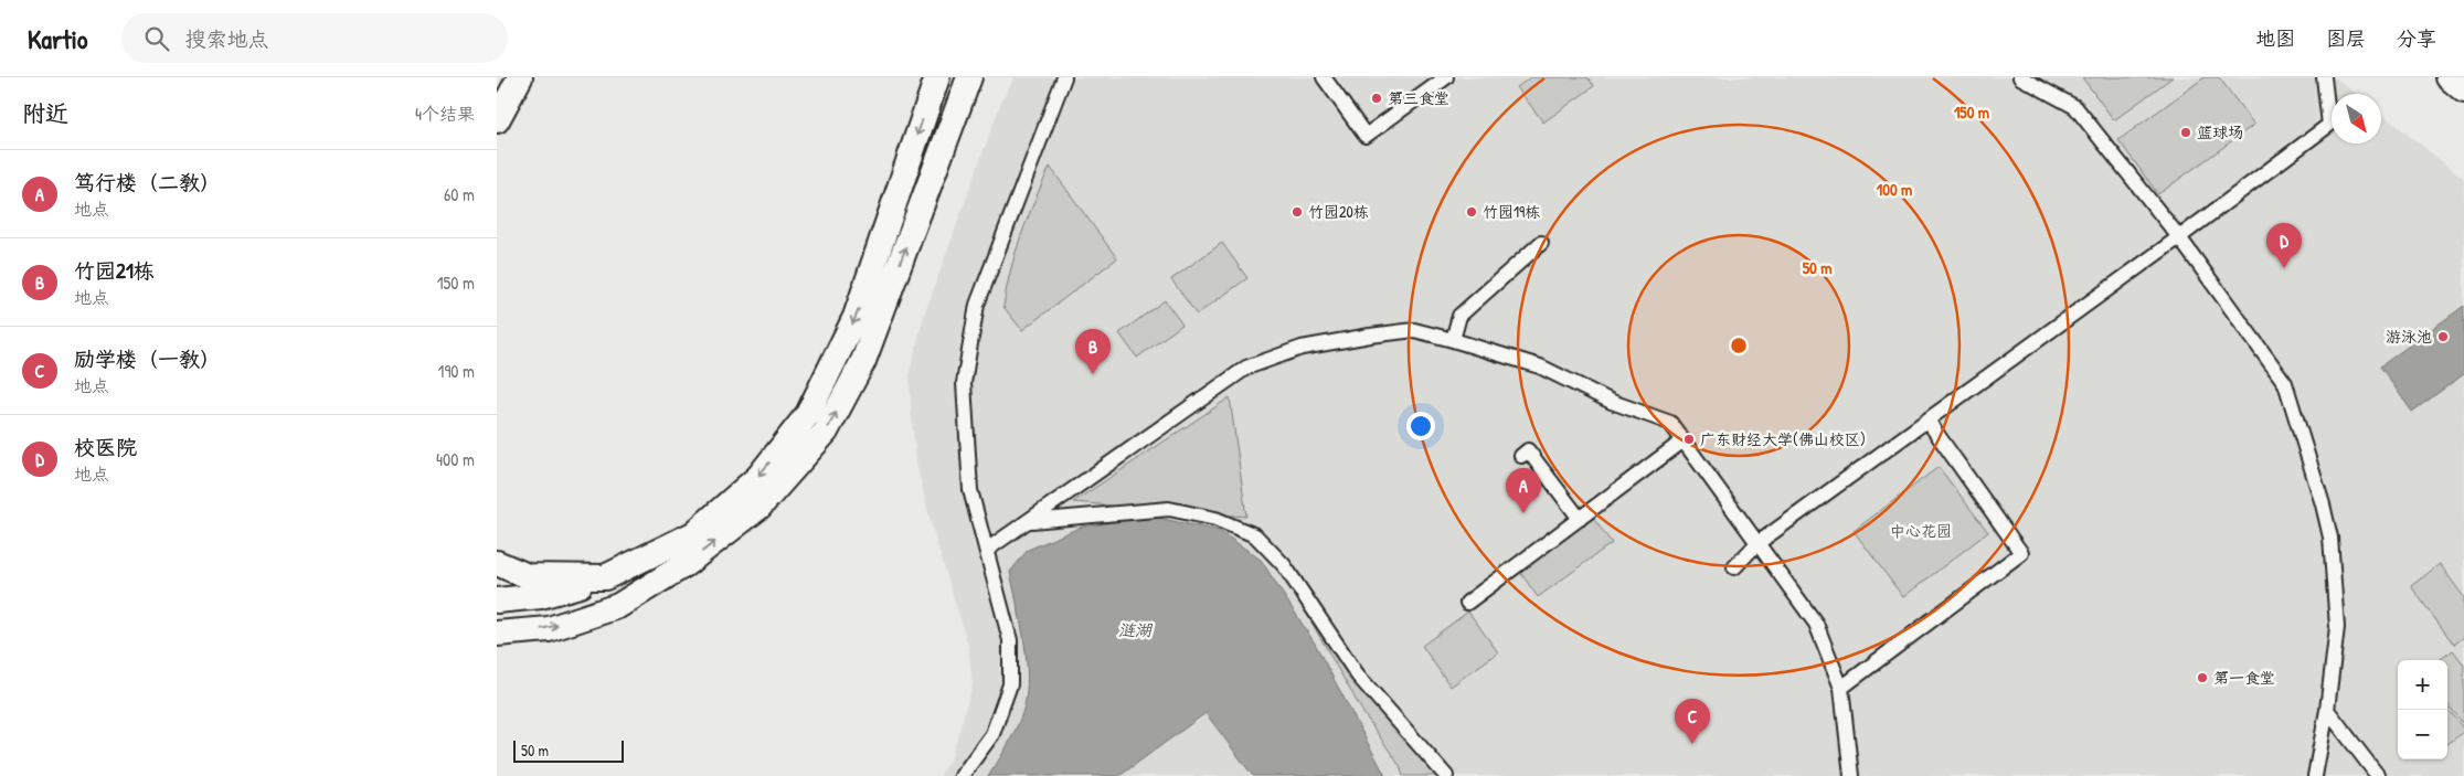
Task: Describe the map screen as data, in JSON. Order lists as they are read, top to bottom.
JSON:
{
  "water": ["涟湖"],
  "parks": ["中心花园"],
  "places": [
    "第三食堂",
    "篮球场",
    "竹园20栋",
    "竹园19栋",
    "游泳池",
    "广东财经大学(佛山校区)",
    "第一食堂"
  ],
  "scale_bar": "50 m",
  "north": "bottom right",
  "page": {
    "header": "Kartio",
    "search": "搜索地点",
    "nav": ["地图", "图层", "分享"],
    "heading": ["附近", "4个结果"],
    "list": [
      {
        "mark": "A",
        "name": "笃行楼（二教）",
        "note": "地点",
        "value": "60 m"
      },
      {
        "mark": "B",
        "name": "竹园21栋",
        "note": "地点",
        "value": "150 m"
      },
      {
        "mark": "C",
        "name": "励学楼（一教）",
        "note": "地点",
        "value": "190 m"
      },
      {
        "mark": "D",
        "name": "校医院",
        "note": "地点",
        "value": "400 m"
      }
    ],
    "pins": [
      "D",
      "B",
      "A",
      "C"
    ],
    "map_buttons": ["+", "−"],
    "scale": "50 m"
  },
  "rings": ["150 m", "100 m", "50 m"]
}
